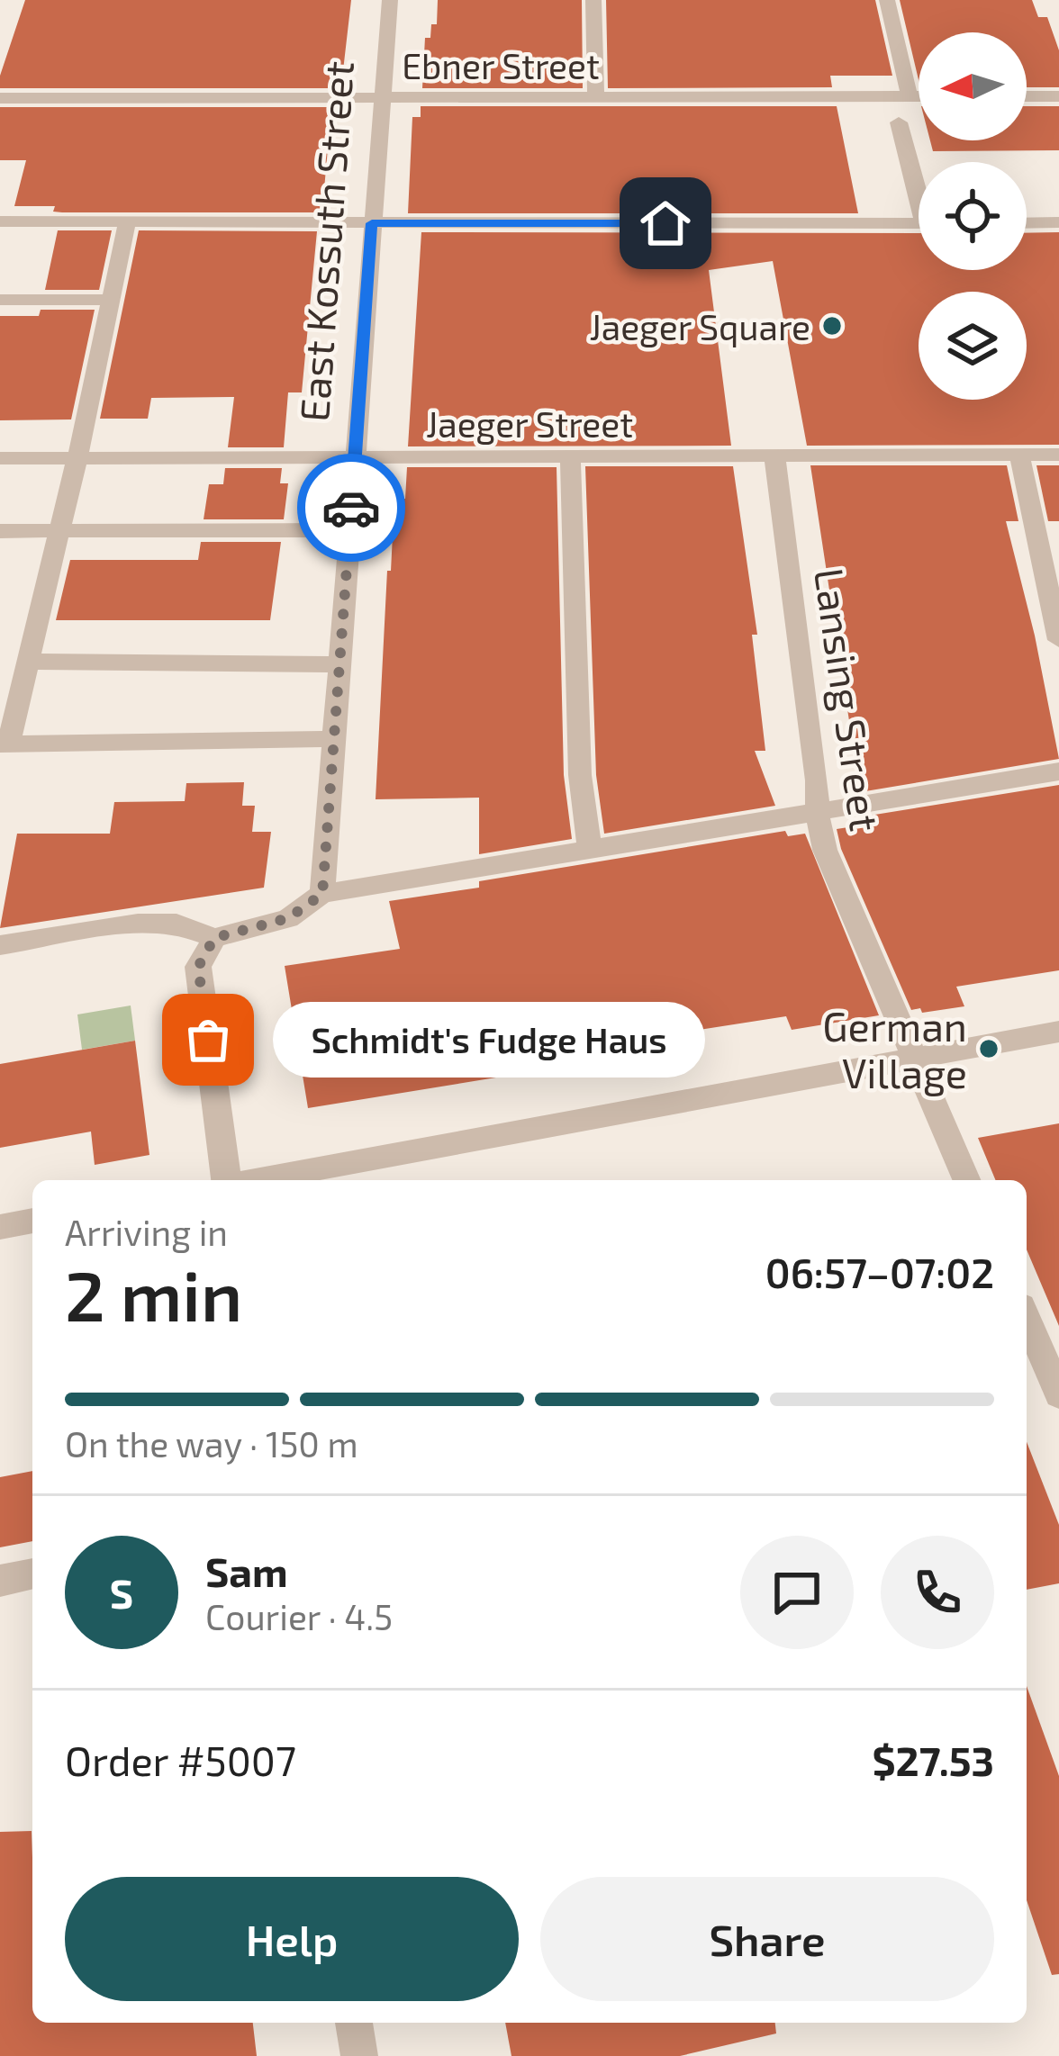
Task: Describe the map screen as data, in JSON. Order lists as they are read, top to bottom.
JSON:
{
  "streets": {
    "street": [
      "Ebner Street",
      "East Kossuth Street",
      "Jaeger Street",
      "Lansing Street"
    ]
  },
  "crossings": [
    ["Ebner Street", "East Kossuth Street"],
    ["East Kossuth Street", "Jaeger Street"],
    ["Jaeger Street", "Lansing Street"]
  ],
  "places": ["Jaeger Square", "Schmidt's Fudge Haus", "German Village"],
  "north": "left",
  "page": {
    "bubble": "Schmidt's Fudge Haus",
    "heading": ["2 min", "Arriving in", "06:57–07:02"],
    "panel": [
      "Sam",
      "Courier · 4.5",
      "Order #5007",
      "$27.53"
    ],
    "bar": "On the way · 150 m",
    "round": "S",
    "buttons": ["Help", "Share"]
  }
}
